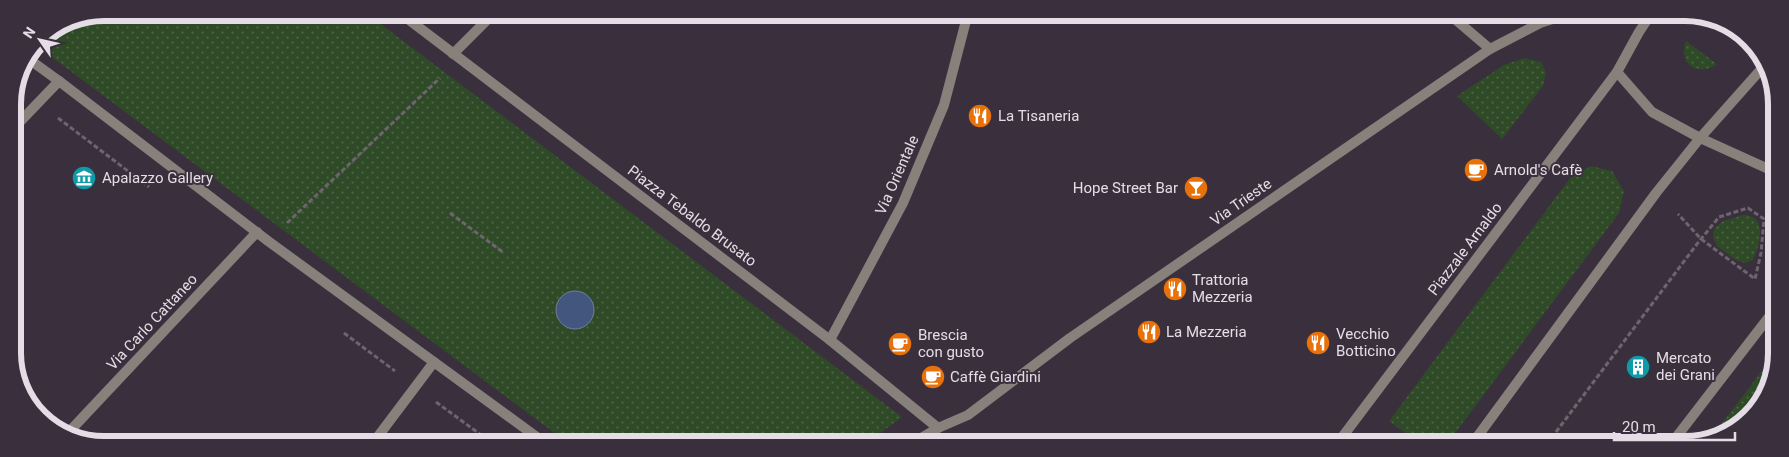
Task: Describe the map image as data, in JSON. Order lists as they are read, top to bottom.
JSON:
{
  "streets": {
    "street": [
      "Via Orientale",
      "Via Trieste",
      "Piazza Tebaldo Brusato",
      "Piazzale Arnaldo",
      "Via Carlo Cattaneo"
    ]
  },
  "crossings": [
    ["Via Orientale", "Piazza Tebaldo Brusato"],
    ["Via Trieste", "Piazza Tebaldo Brusato"]
  ],
  "places": {
    "restaurant": [
      "La Tisaneria",
      "Trattoria Mezzeria",
      "La Mezzeria",
      "Vecchio Botticino"
    ],
    "cafe": ["Arnold's Cafè", "Brescia con gusto", "Caffè Giardini"],
    "museum": ["Apalazzo Gallery"],
    "bar": ["Hope Street Bar"],
    "building": ["Mercato dei Grani"]
  },
  "scale_bar": "20 m",
  "north": "top left"
}
